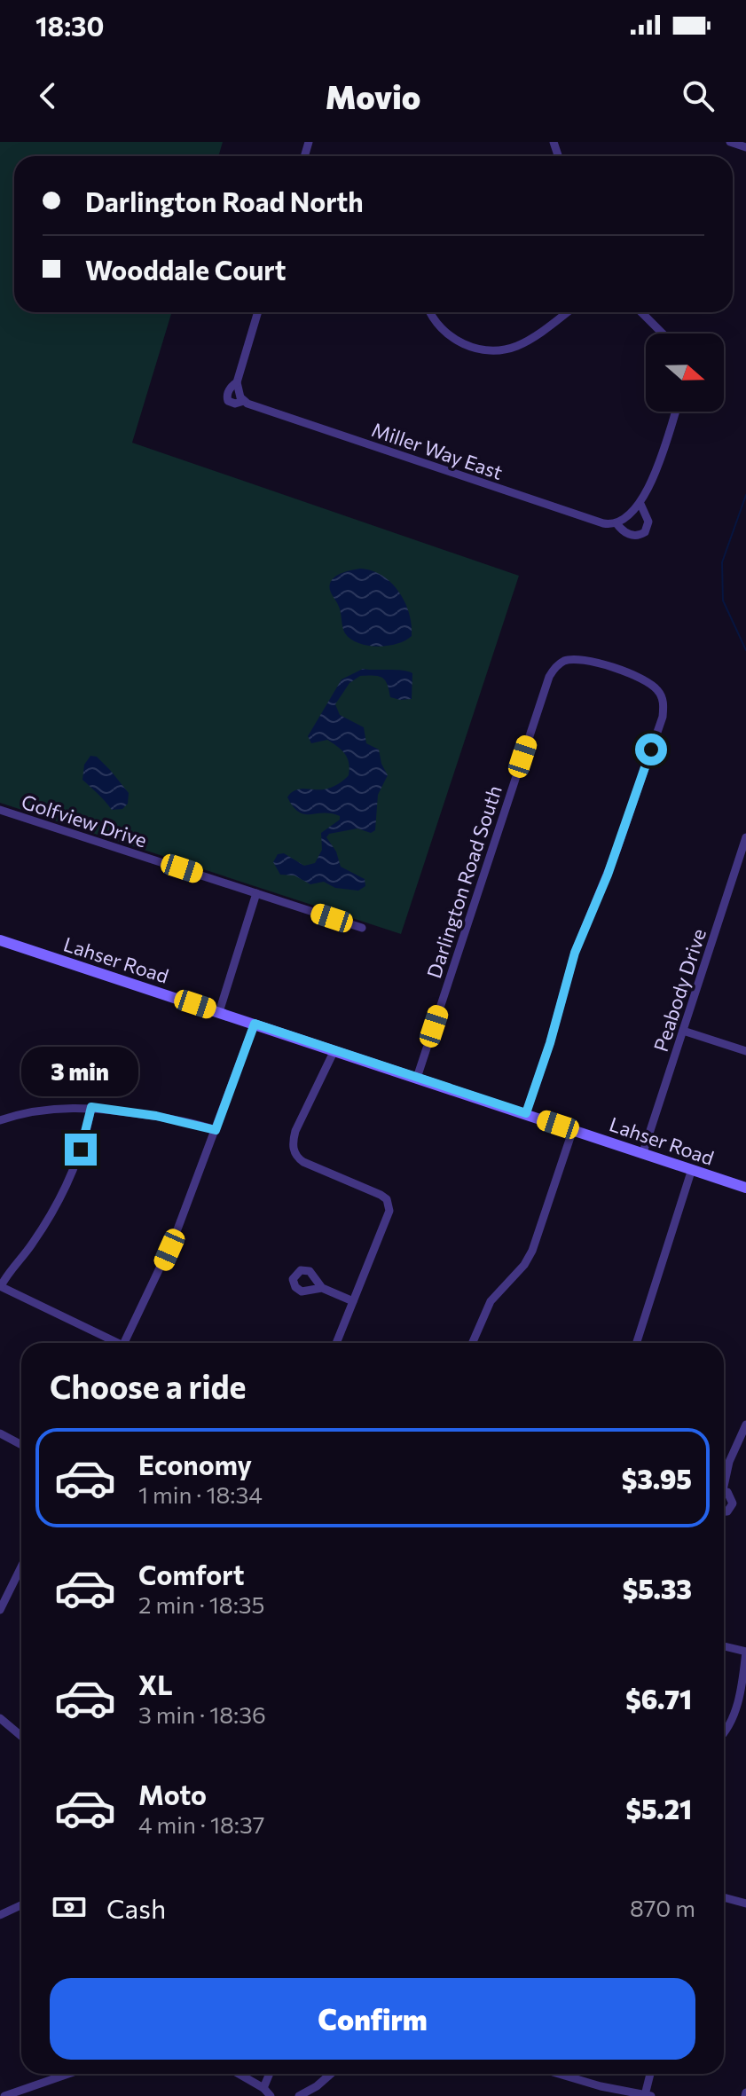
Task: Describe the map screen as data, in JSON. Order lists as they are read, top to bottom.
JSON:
{
  "streets": {
    "street": [
      "Miller Way East",
      "Golfview Drive",
      "Darlington Road South",
      "Lahser Road",
      "Peabody Drive"
    ]
  },
  "crossings": [
    ["Darlington Road South", "Lahser Road"],
    ["Lahser Road", "Peabody Drive"]
  ],
  "north": "right",
  "page": {
    "status": "18:30",
    "header": "Movio",
    "banner": ["Darlington Road North", "Wooddale Court"],
    "bubble": "3 min",
    "heading": "Choose a ride",
    "list": [
      {
        "name": "Economy",
        "note": "1 min · 18:34",
        "value": "$3.95"
      },
      {
        "name": "Comfort",
        "note": "2 min · 18:35",
        "value": "$5.33"
      },
      {
        "name": "XL",
        "note": "3 min · 18:36",
        "value": "$6.71"
      },
      {
        "name": "Moto",
        "note": "4 min · 18:37",
        "value": "$5.21"
      }
    ],
    "pay": ["Cash", "870 m"],
    "buttons": "Confirm"
  }
}
